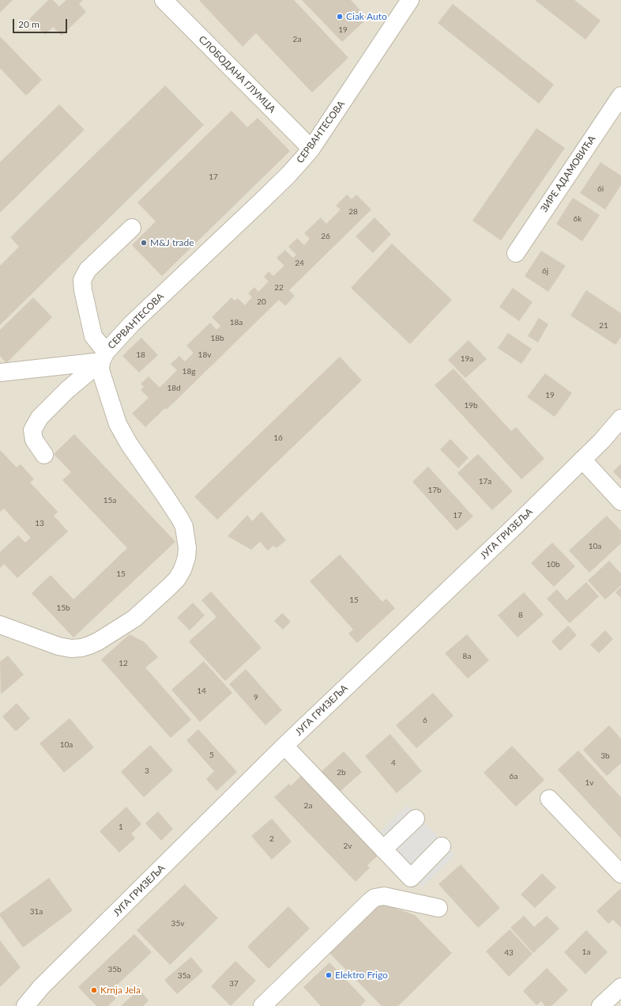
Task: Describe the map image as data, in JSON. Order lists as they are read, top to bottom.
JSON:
{
  "streets": {
    "street": [
      "СЛОБОДАНА ГЛУМЦА",
      "СЕРВАНТЕСОВА",
      "ЗИРЕ АДАМОВИЋА",
      "ЈУГА ГРИЗЕЉА"
    ]
  },
  "crossings": [
    ["СЛОБОДАНА ГЛУМЦА", "СЕРВАНТЕСОВА"]
  ],
  "places": [
    "Ciak Auto",
    "M&J trade",
    "Elektro Frigo",
    "Krnja Jela"
  ],
  "house_numbers": [
    "19",
    "2a",
    "17",
    "6i",
    "28",
    "6k",
    "26",
    "24",
    "6j",
    "22",
    "20",
    "18a",
    "21",
    "18b",
    "18",
    "18v",
    "19a",
    "18g",
    "18d",
    "19",
    "19b",
    "16",
    "17a",
    "17b",
    "15a",
    "17",
    "13",
    "10a",
    "10b",
    "15",
    "15",
    "15b",
    "8",
    "8a",
    "12",
    "14",
    "9",
    "6",
    "10a",
    "5",
    "3b",
    "4",
    "3",
    "2b",
    "6a",
    "1v",
    "2a",
    "1",
    "2",
    "2v",
    "31a",
    "35v",
    "1a",
    "43",
    "35b",
    "35a",
    "37"
  ],
  "scale_bar": "20 m"
}
